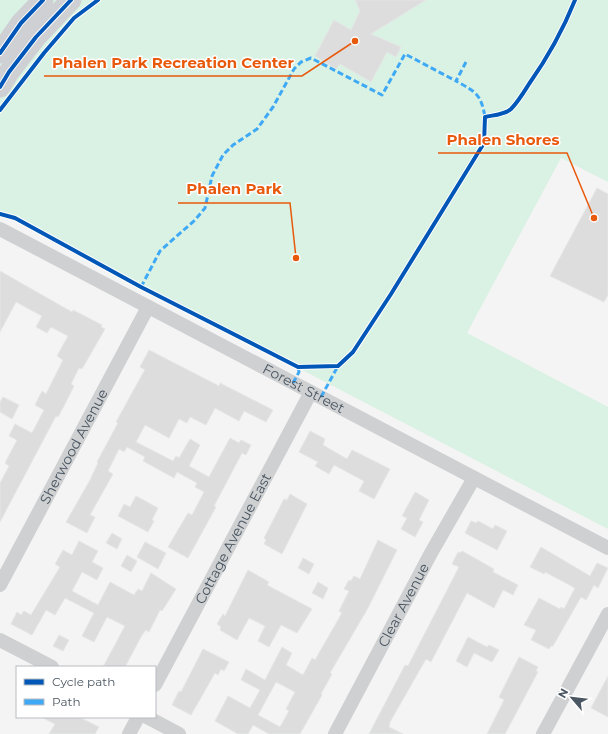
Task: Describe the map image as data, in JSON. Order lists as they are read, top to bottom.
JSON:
{
  "streets": {
    "street": [
      "Forest Street",
      "Sherwood Avenue",
      "Cottage Avenue East",
      "Clear Avenue"
    ]
  },
  "crossings": [
    ["Forest Street", "Sherwood Avenue"],
    ["Forest Street", "Cottage Avenue East"],
    ["Forest Street", "Clear Avenue"]
  ],
  "places": ["Phalen Park Recreation Center", "Phalen Shores", "Phalen Park"],
  "legend": ["Cycle path", "Path"],
  "north": "top left"
}
